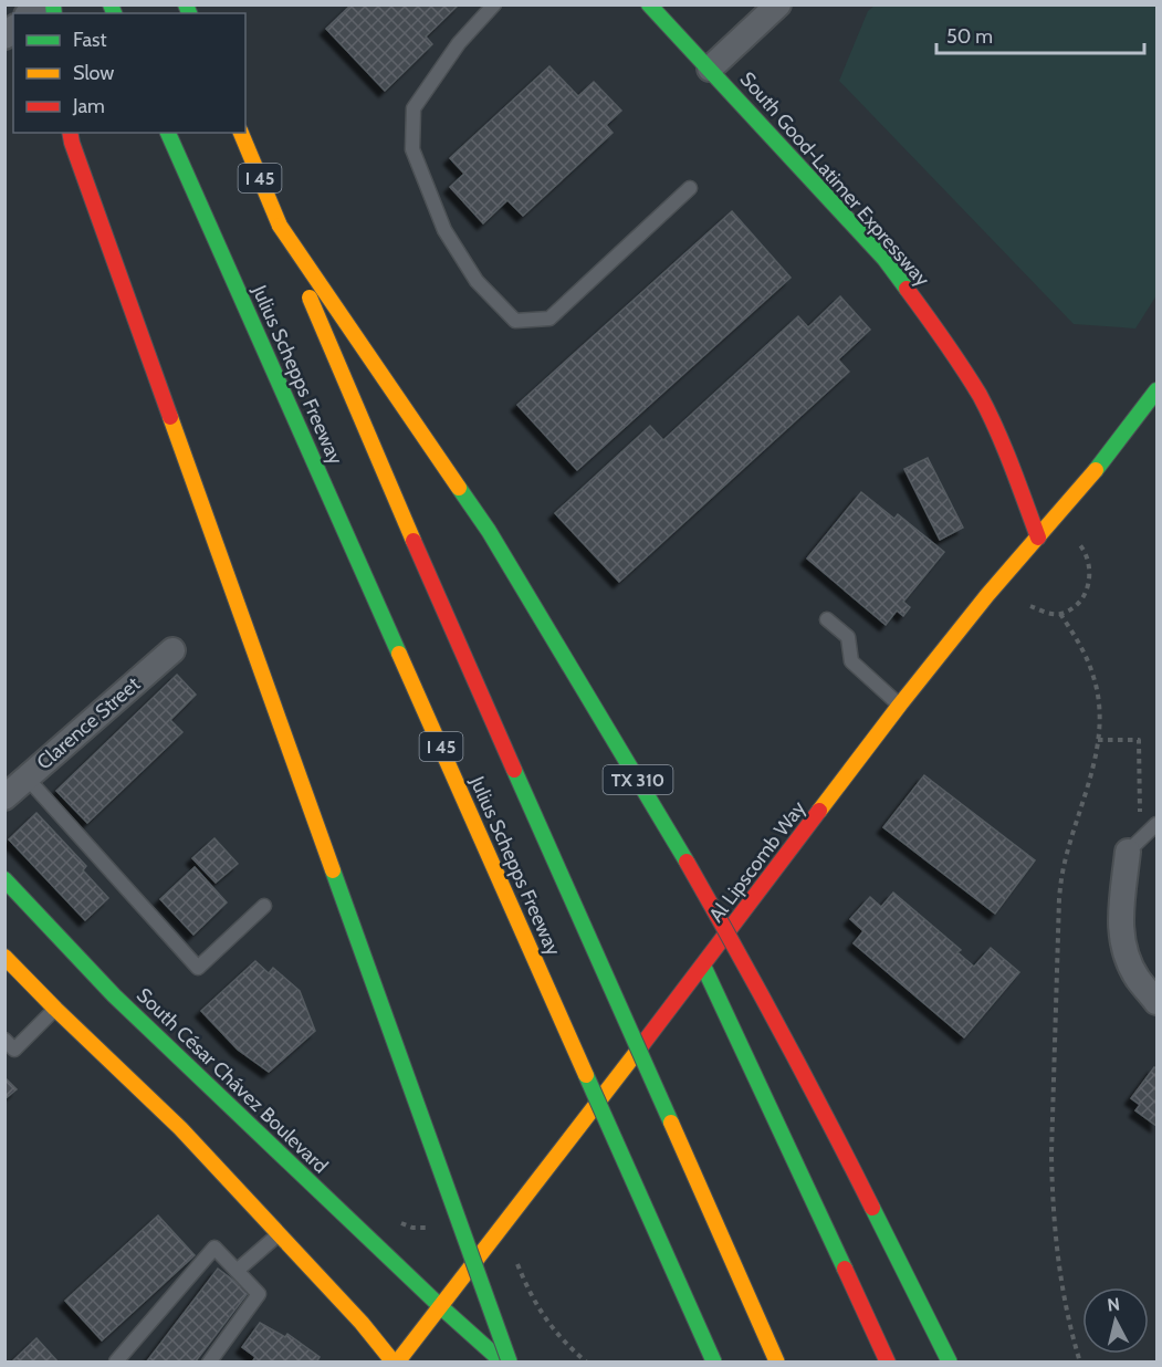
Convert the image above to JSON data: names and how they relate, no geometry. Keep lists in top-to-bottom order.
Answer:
{
  "streets": {
    "main road": [
      "I 45",
      "South Good-Latimer Expressway",
      "Julius Schepps Freeway",
      "TX 310",
      "Al Lipscomb Way",
      "South César Chávez Boulevard"
    ],
    "street": ["Clarence Street"]
  },
  "crossings": [
    ["South Good-Latimer Expressway", "Al Lipscomb Way"],
    ["Julius Schepps Freeway", "TX 310"],
    ["Al Lipscomb Way", "South César Chávez Boulevard"]
  ],
  "legend": ["Fast", "Slow", "Jam"],
  "scale_bar": "50 m",
  "north": "top"
}
